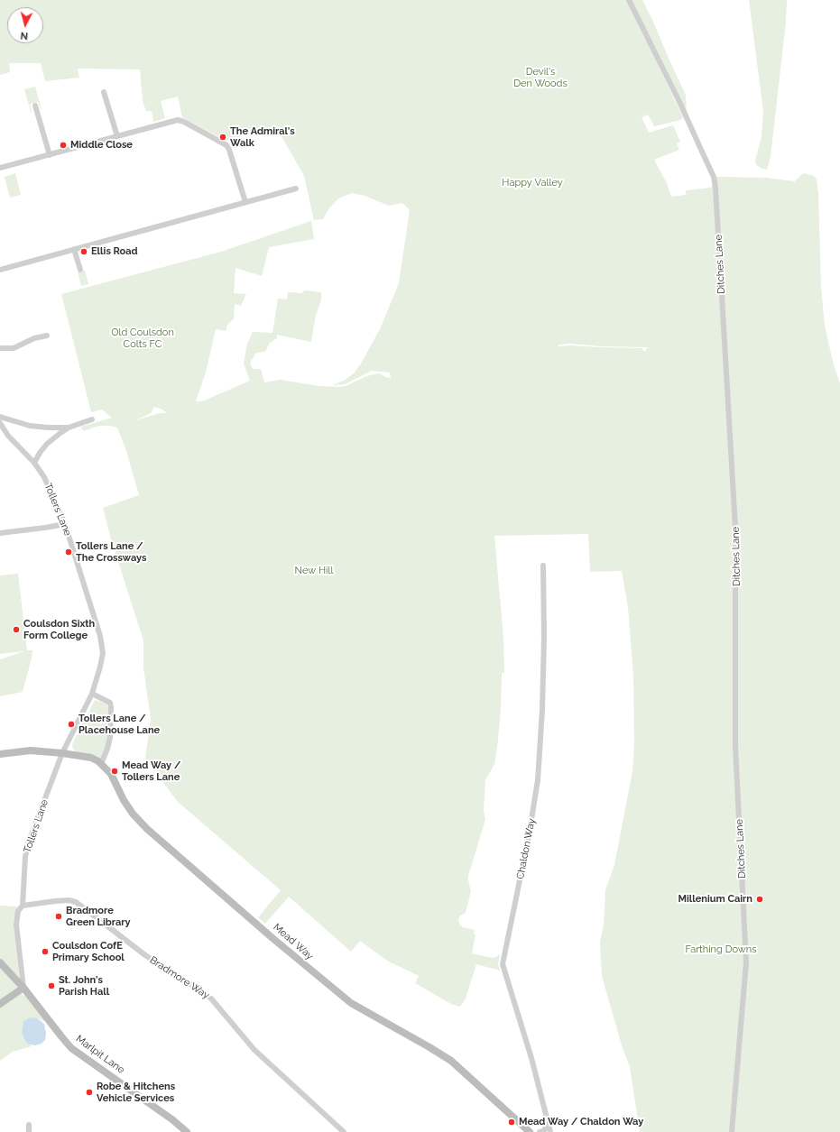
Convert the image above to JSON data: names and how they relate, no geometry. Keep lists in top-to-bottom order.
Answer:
{
  "streets": {
    "street": [
      "Ditches Lane",
      "Tollers Lane",
      "Chaldon Way",
      "Mead Way",
      "Bradmore Way",
      "Marlpit Lane"
    ]
  },
  "crossings": [
    ["Tollers Lane", "Mead Way"],
    ["Tollers Lane", "Bradmore Way"],
    ["Tollers Lane", "Marlpit Lane"]
  ],
  "parks": [
    "Devil's Den Woods",
    "Happy Valley",
    "Old Coulsdon Colts FC",
    "New Hill",
    "Farthing Downs"
  ],
  "places": [
    "The Admiral's Walk",
    "Middle Close",
    "Ellis Road",
    "Tollers Lane / The Crossways",
    "Coulsdon Sixth Form College",
    "Tollers Lane / Placehouse Lane",
    "Mead Way / Tollers Lane",
    "Millenium Cairn",
    "Bradmore Green Library",
    "Coulsdon CofE Primary School",
    "St. John's Parish Hall",
    "Robe & Hitchens Vehicle Services",
    "Mead Way / Chaldon Way"
  ],
  "north": "bottom"
}
